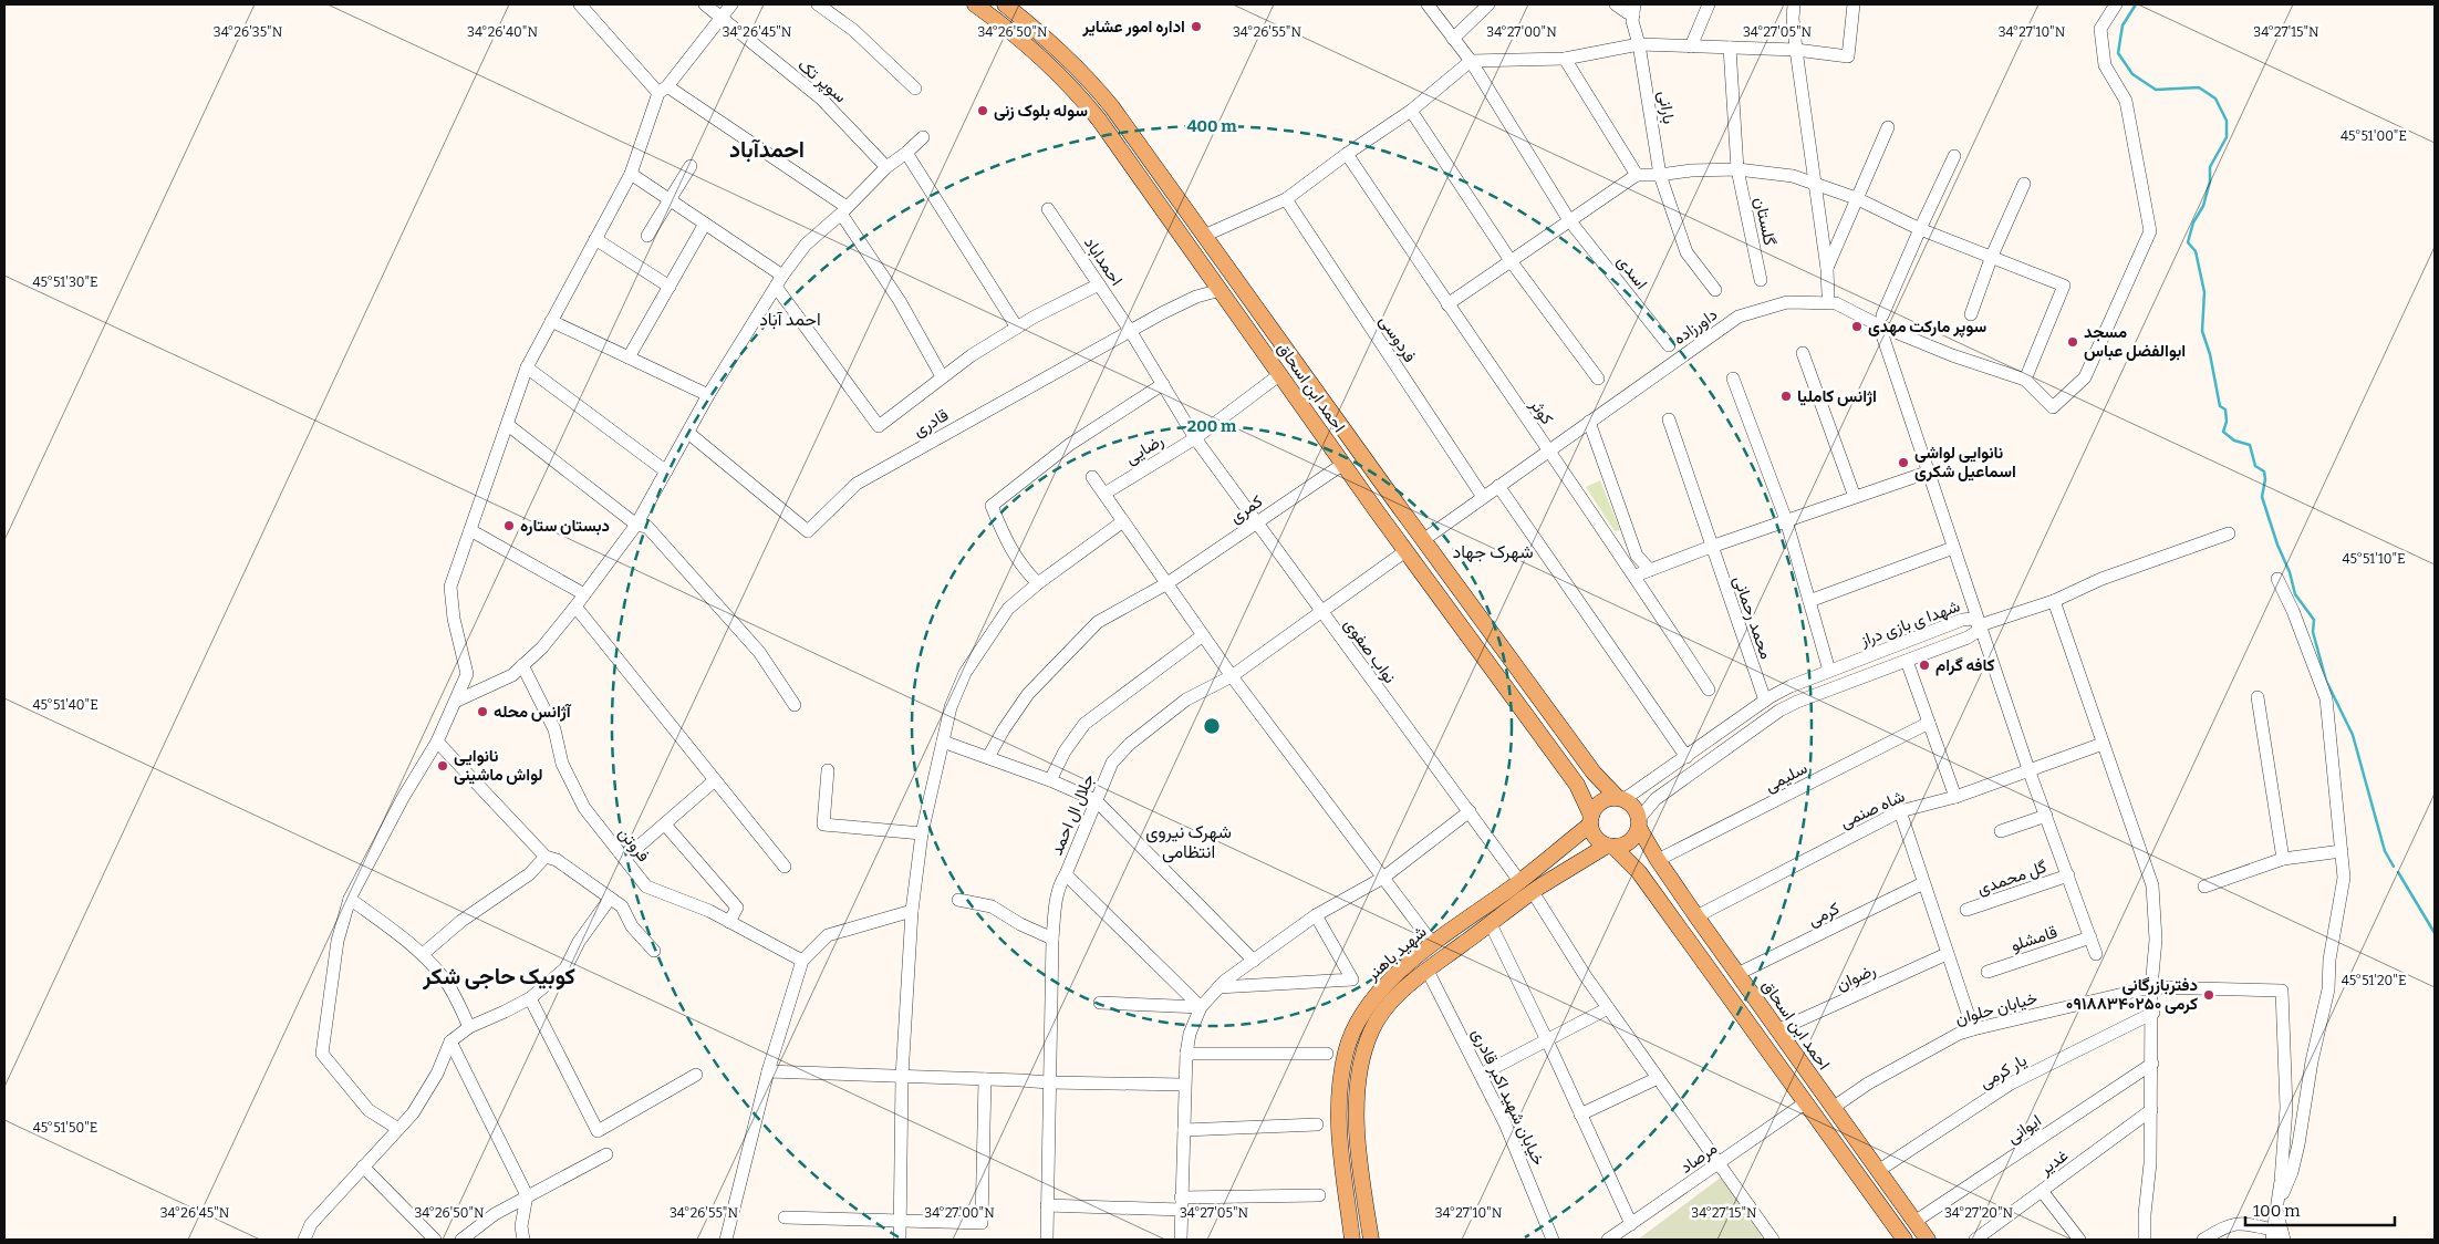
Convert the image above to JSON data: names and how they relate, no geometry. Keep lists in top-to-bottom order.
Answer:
{
  "streets": {
    "main road": ["احمد ابن اسحاق", "شهید باهنر"],
    "street": [
      "سوپر تک",
      "بارانی",
      "گلستان",
      "احمداباد",
      "اسدی",
      "داورزاده",
      "فردوسی",
      "کوثر",
      "قادری",
      "رضایی",
      "کمری",
      "محمد رحمانی",
      "شهدا ی بازی دراز",
      "نواب صفوی",
      "سلیمی",
      "شاه صنمی",
      "جلال ال احمد",
      "فروتن",
      "گل محمدی",
      "کرمی",
      "قامشلو",
      "رضوان",
      "خیابان حلوان",
      "یار کرمی",
      "خیابان شهید اکبر قادری",
      "ایوانی",
      "مرصاد",
      "غدیر"
    ]
  },
  "crossings": [
    ["احمداباد", "قادری"],
    ["احمداباد", "نواب صفوی"],
    ["داورزاده", "فردوسی"],
    ["داورزاده", "احمد ابن اسحاق"],
    ["داورزاده", "کوثر"],
    ["احمد ابن اسحاق", "قادری"],
    ["احمد ابن اسحاق", "رضایی"],
    ["احمد ابن اسحاق", "کمری"],
    ["احمد ابن اسحاق", "شهدا ی بازی دراز"],
    ["احمد ابن اسحاق", "سلیمی"],
    ["احمد ابن اسحاق", "شاه صنمی"],
    ["احمد ابن اسحاق", "جلال ال احمد"],
    ["احمد ابن اسحاق", "کرمی"],
    ["احمد ابن اسحاق", "شهید باهنر"],
    ["احمد ابن اسحاق", "رضوان"],
    ["احمد ابن اسحاق", "خیابان حلوان"],
    ["احمد ابن اسحاق", "یار کرمی"],
    ["احمد ابن اسحاق", "ایوانی"],
    ["رضایی", "نواب صفوی"],
    ["کمری", "نواب صفوی"],
    ["محمد رحمانی", "شهدا ی بازی دراز"],
    ["شهدا ی بازی دراز", "شهید باهنر"],
    ["نواب صفوی", "جلال ال احمد"],
    ["نواب صفوی", "شهید باهنر"],
    ["شهید باهنر", "خیابان شهید اکبر قادری"]
  ],
  "districts": [
    "احمدآباد",
    "احمد آباد",
    "شهرک جهاد",
    "شهرک نیروی انتظامی",
    "کوبیک حاجی شکر"
  ],
  "places": [
    "اداره امور عشایر",
    "سوله بلوک زنی",
    "سوپر مارکت مهدی",
    "مسجد ابوالفضل عباس",
    "اژانس کاملیا",
    "نانوایی لواشی اسماعیل شکری",
    "دبستان ستاره",
    "کافه گرام",
    "آژانس محله",
    "نانوایی لواش ماشینی",
    "دفتربازرگانی کرمی ۰۹۱۸۸۳۴۰۲۵۰"
  ],
  "scale_bar": "100 m",
  "coordinates": [
    "34°26'35\"N",
    "34°26'40\"N",
    "34°26'45\"N",
    "34°26'50\"N",
    "34°26'55\"N",
    "34°27'00\"N",
    "34°27'05\"N",
    "34°27'10\"N",
    "34°27'15\"N",
    "45°51'00\"E",
    "45°51'30\"E",
    "45°51'10\"E",
    "45°51'40\"E",
    "45°51'20\"E",
    "45°51'50\"E",
    "34°27'20\"N"
  ],
  "rings": ["400 m", "200 m"]
}
